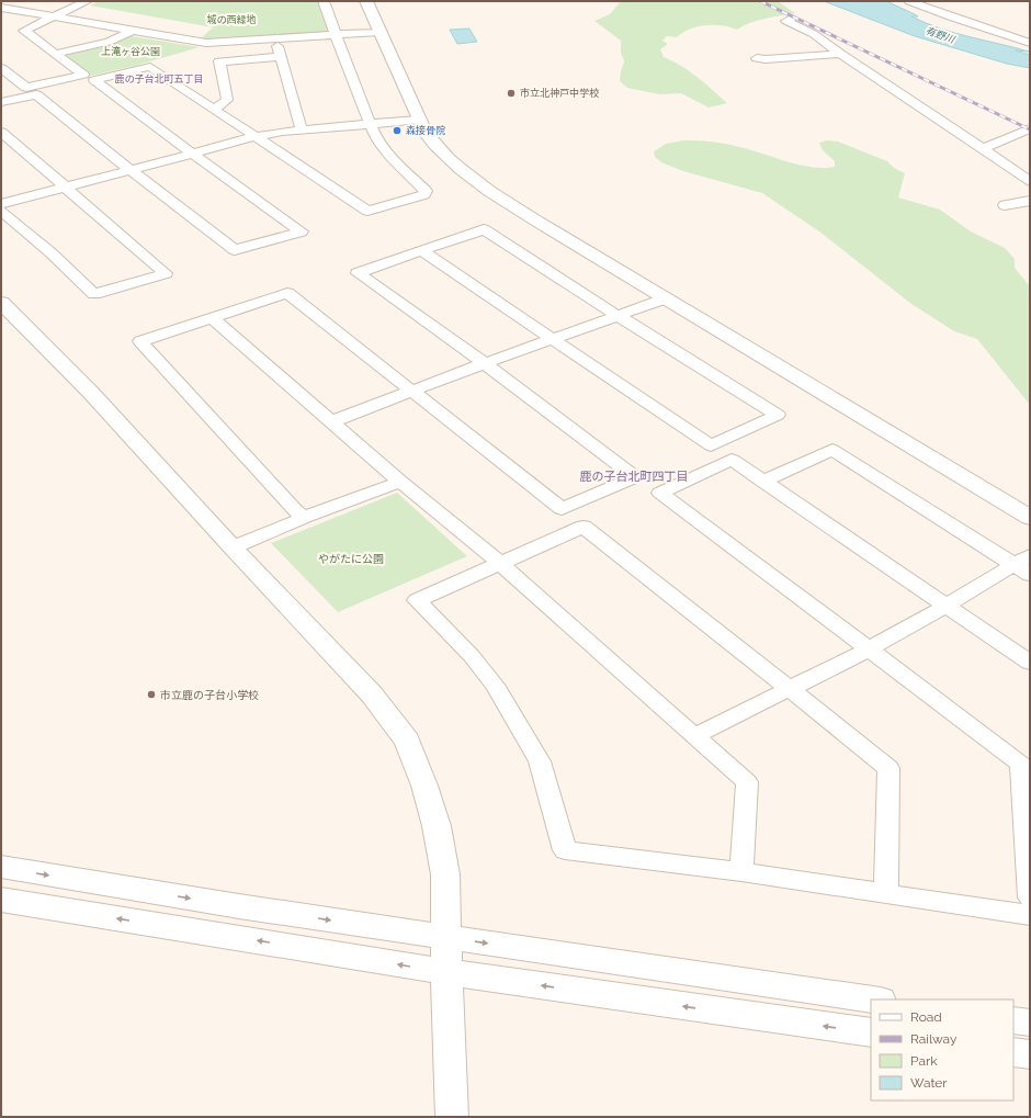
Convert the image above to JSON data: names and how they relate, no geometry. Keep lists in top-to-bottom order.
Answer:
{
  "districts": ["鹿の子台北町五丁目", "鹿の子台北町四丁目"],
  "water": ["有野川"],
  "parks": ["城の西緑地", "上滝ヶ谷公園", "やがたに公園"],
  "places": ["市立北神戸中学校", "森接骨院", "市立鹿の子台小学校"],
  "legend": [
    "Road",
    "Railway",
    "Park",
    "Water"
  ]
}
